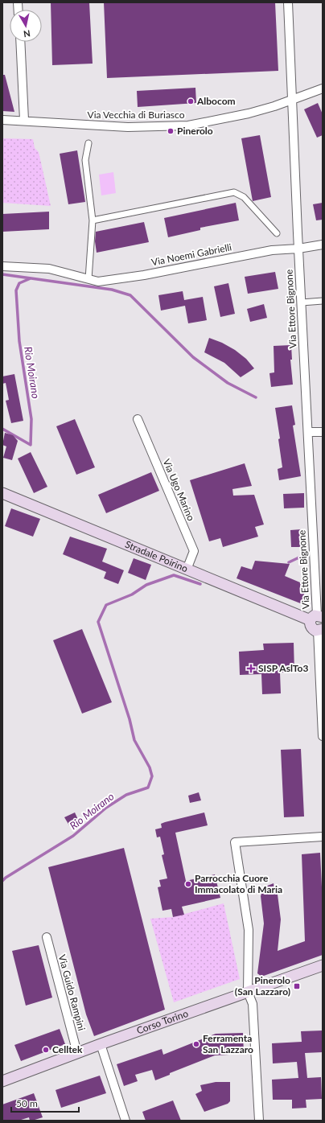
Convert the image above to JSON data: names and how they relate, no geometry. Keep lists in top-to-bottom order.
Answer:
{
  "streets": {
    "main road": ["Stradale Poirino", "Corso Torino"],
    "street": [
      "Via Vecchia di Buriasco",
      "Via Noemi Gabrielli",
      "Via Ettore Bignone",
      "Via Ugo Marino",
      "Via Guido Rampini"
    ]
  },
  "crossings": [
    ["Via Vecchia di Buriasco", "Via Ettore Bignone"],
    ["Via Noemi Gabrielli", "Via Ettore Bignone"],
    ["Via Ettore Bignone", "Stradale Poirino"],
    ["Via Ugo Marino", "Stradale Poirino"],
    ["Via Guido Rampini", "Corso Torino"]
  ],
  "water": ["Rio Moirano"],
  "places": {
    "other": [
      "Albocom",
      "Pinerolo",
      "Parrocchia Cuore Immacolato di Maria",
      "Ferramenta San Lazzaro",
      "Celltek"
    ],
    "health": ["SISP AslTo3"],
    "transit": ["Pinerolo (San Lazzaro)"]
  },
  "scale_bar": "50 m",
  "north": "bottom"
}
